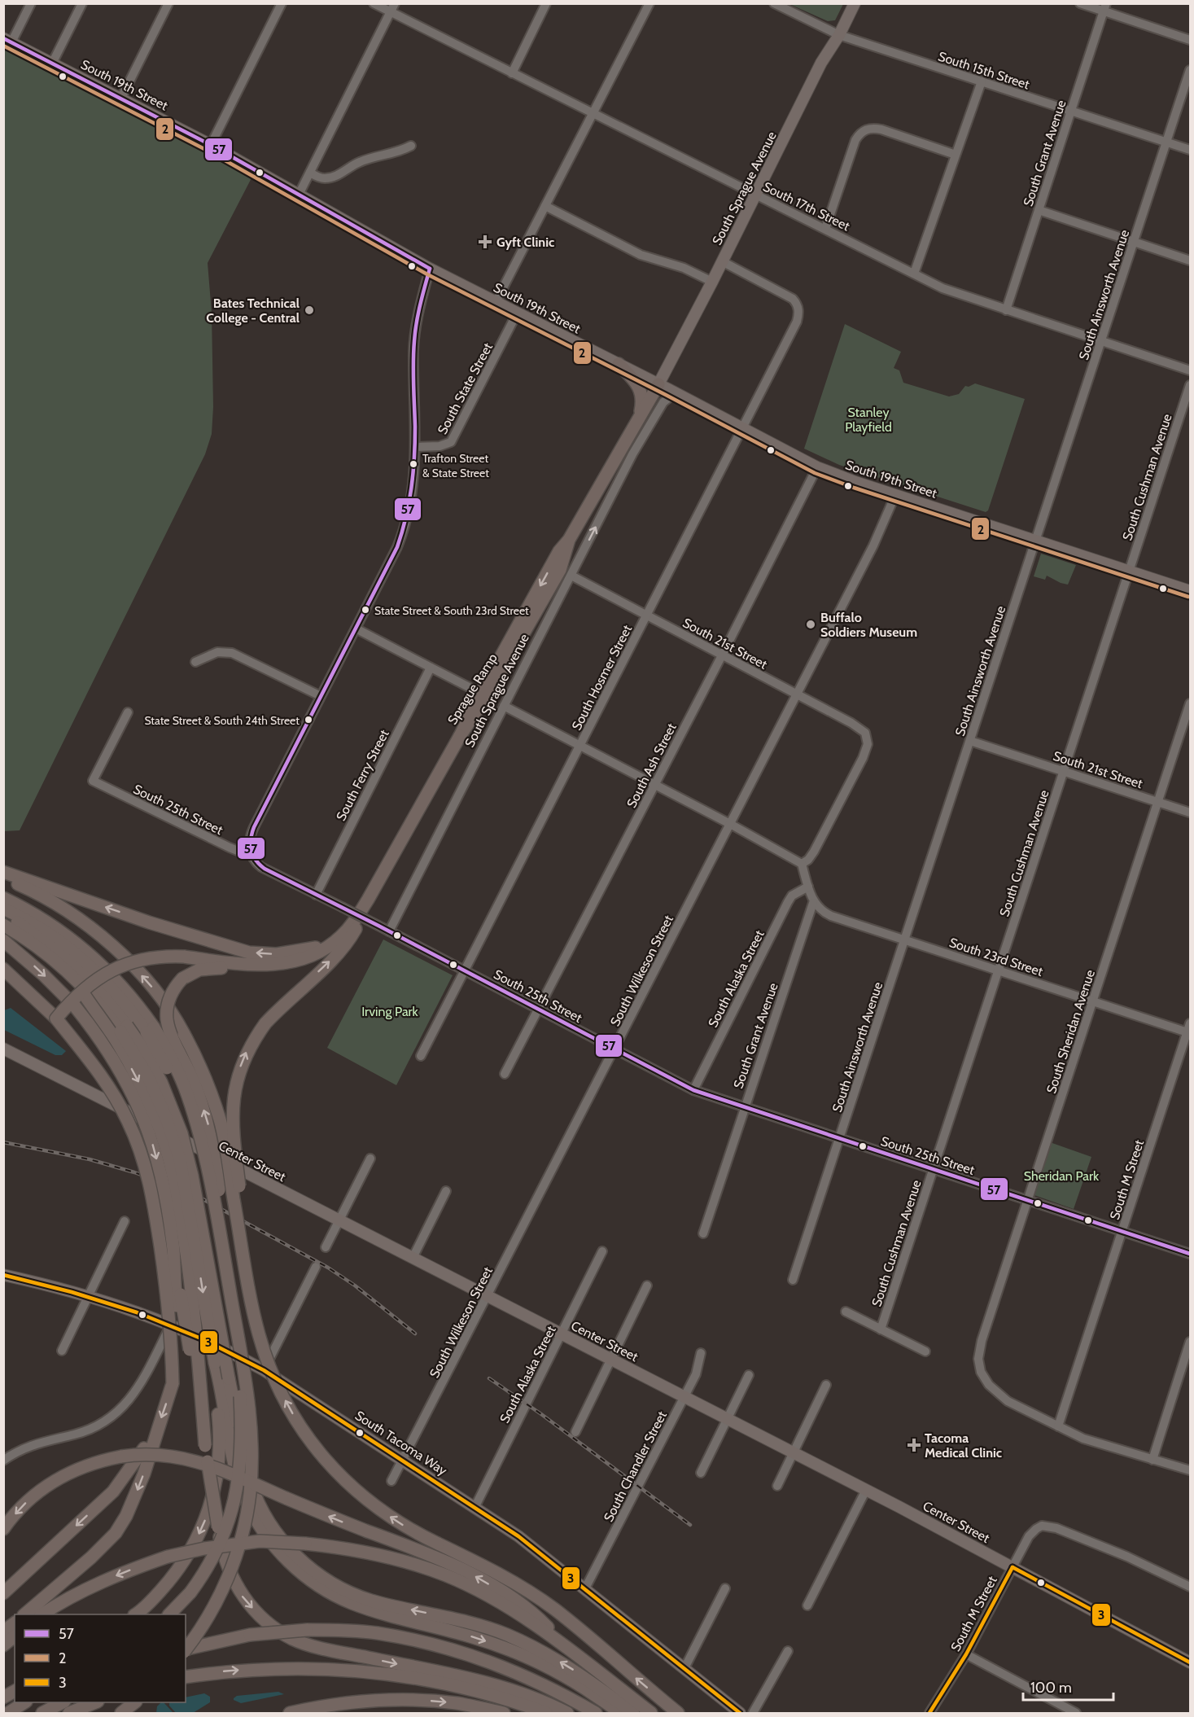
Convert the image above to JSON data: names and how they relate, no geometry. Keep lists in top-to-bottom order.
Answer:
{
  "streets": {
    "highway": ["Sprague Ramp"],
    "main road": [
      "South 19th Street",
      "South Sprague Avenue",
      "Center Street",
      "South Tacoma Way"
    ],
    "street": [
      "South 15th Street",
      "South Grant Avenue",
      "South 17th Street",
      "South Ainsworth Avenue",
      "South State Street",
      "South Cushman Avenue",
      "South 21st Street",
      "South Hosmer Street",
      "South Ash Street",
      "South Ferry Street",
      "South 25th Street",
      "South 23rd Street",
      "South Wilkeson Street",
      "South Alaska Street",
      "South Sheridan Avenue",
      "South M Street",
      "South Chandler Street"
    ]
  },
  "crossings": [
    ["South 15th Street", "South Grant Avenue"],
    ["South 15th Street", "South Sprague Avenue"],
    ["South 15th Street", "South Ainsworth Avenue"],
    ["South 19th Street", "South Sprague Avenue"],
    ["South 19th Street", "South Ainsworth Avenue"],
    ["South 19th Street", "South State Street"],
    ["South 19th Street", "South Cushman Avenue"],
    ["South 19th Street", "South Hosmer Street"],
    ["South 19th Street", "Sprague Ramp"],
    ["South 19th Street", "South Ash Street"],
    ["South 19th Street", "South Wilkeson Street"],
    ["South Grant Avenue", "South 17th Street"],
    ["South Grant Avenue", "South 25th Street"],
    ["South Grant Avenue", "South 23rd Street"],
    ["South Sprague Avenue", "South 17th Street"],
    ["South Sprague Avenue", "South 21st Street"],
    ["South Sprague Avenue", "South Hosmer Street"],
    ["South Sprague Avenue", "Sprague Ramp"],
    ["South Sprague Avenue", "South 25th Street"],
    ["South 17th Street", "South Ainsworth Avenue"],
    ["South Ainsworth Avenue", "South 21st Street"],
    ["South Ainsworth Avenue", "South 25th Street"],
    ["South Ainsworth Avenue", "South 23rd Street"],
    ["South Cushman Avenue", "South 21st Street"],
    ["South Cushman Avenue", "South 25th Street"],
    ["South Cushman Avenue", "South 23rd Street"],
    ["South 21st Street", "South Hosmer Street"],
    ["South 21st Street", "South Ash Street"],
    ["South 21st Street", "South Wilkeson Street"],
    ["South 21st Street", "South Sheridan Avenue"],
    ["South Hosmer Street", "South 25th Street"],
    ["South Ash Street", "South 25th Street"],
    ["South Ferry Street", "South 25th Street"],
    ["South 25th Street", "South Wilkeson Street"],
    ["South 25th Street", "South Alaska Street"],
    ["South 25th Street", "South Sheridan Avenue"],
    ["South 25th Street", "South M Street"],
    ["South 23rd Street", "South Sheridan Avenue"],
    ["South 23rd Street", "South M Street"],
    ["South Wilkeson Street", "Center Street"],
    ["South Wilkeson Street", "South Tacoma Way"],
    ["South Alaska Street", "Center Street"],
    ["South Alaska Street", "South Tacoma Way"],
    ["South Sheridan Avenue", "South M Street"],
    ["Center Street", "South M Street"],
    ["Center Street", "South Chandler Street"],
    ["South Tacoma Way", "South Chandler Street"]
  ],
  "parks": ["Stanley Playfield", "Irving Park", "Sheridan Park"],
  "places": {
    "health": ["Gyft Clinic", "Tacoma Medical Clinic"],
    "other": [
      "Bates Technical College - Central",
      "Trafton Street & State Street",
      "State Street & South 23rd Street",
      "Buffalo Soldiers Museum",
      "State Street & South 24th Street"
    ]
  },
  "lines": ["transit line 57", "transit line 2", "transit line 3"],
  "legend": ["57", "2", "3"],
  "scale_bar": "100 m"
}
